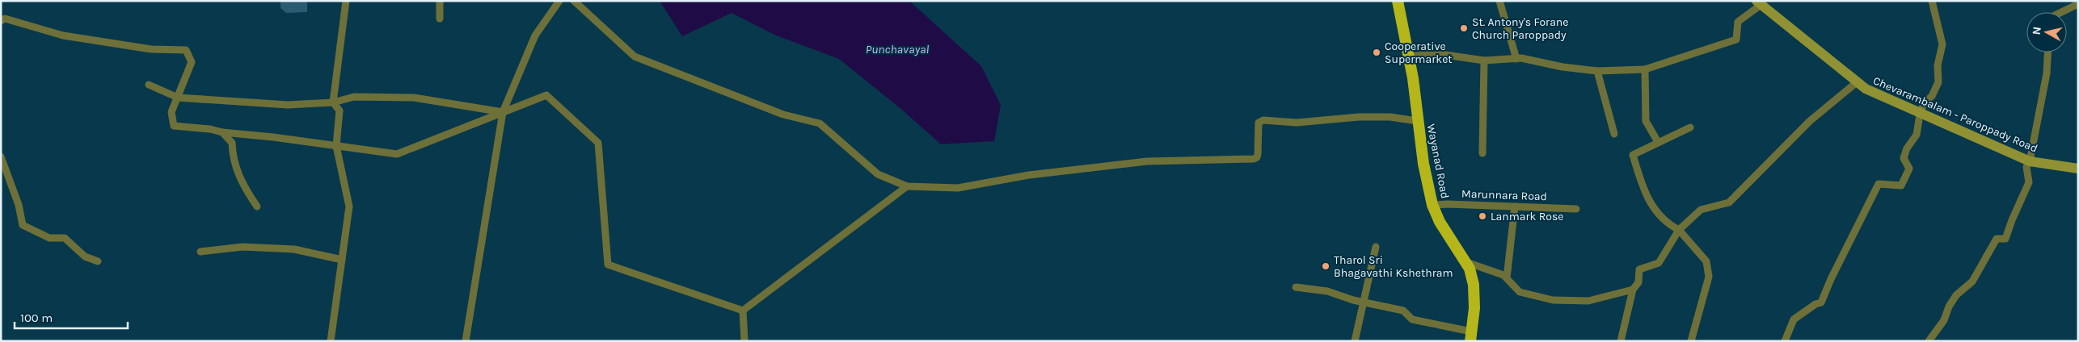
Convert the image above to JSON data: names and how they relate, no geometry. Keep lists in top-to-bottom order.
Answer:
{
  "streets": {
    "highway": ["Wayanad Road"],
    "main road": ["Chevarambalam - Paroppady Road"],
    "street": ["Marunnara Road"]
  },
  "crossings": [
    ["Wayanad Road", "Marunnara Road"]
  ],
  "water": ["Punchavayal"],
  "places": [
    "St. Antony's Forane Church Paroppady",
    "Cooperative Supermarket",
    "Lanmark Rose",
    "Tharol Sri Bhagavathi Kshethram"
  ],
  "scale_bar": "100 m",
  "north": "left"
}
